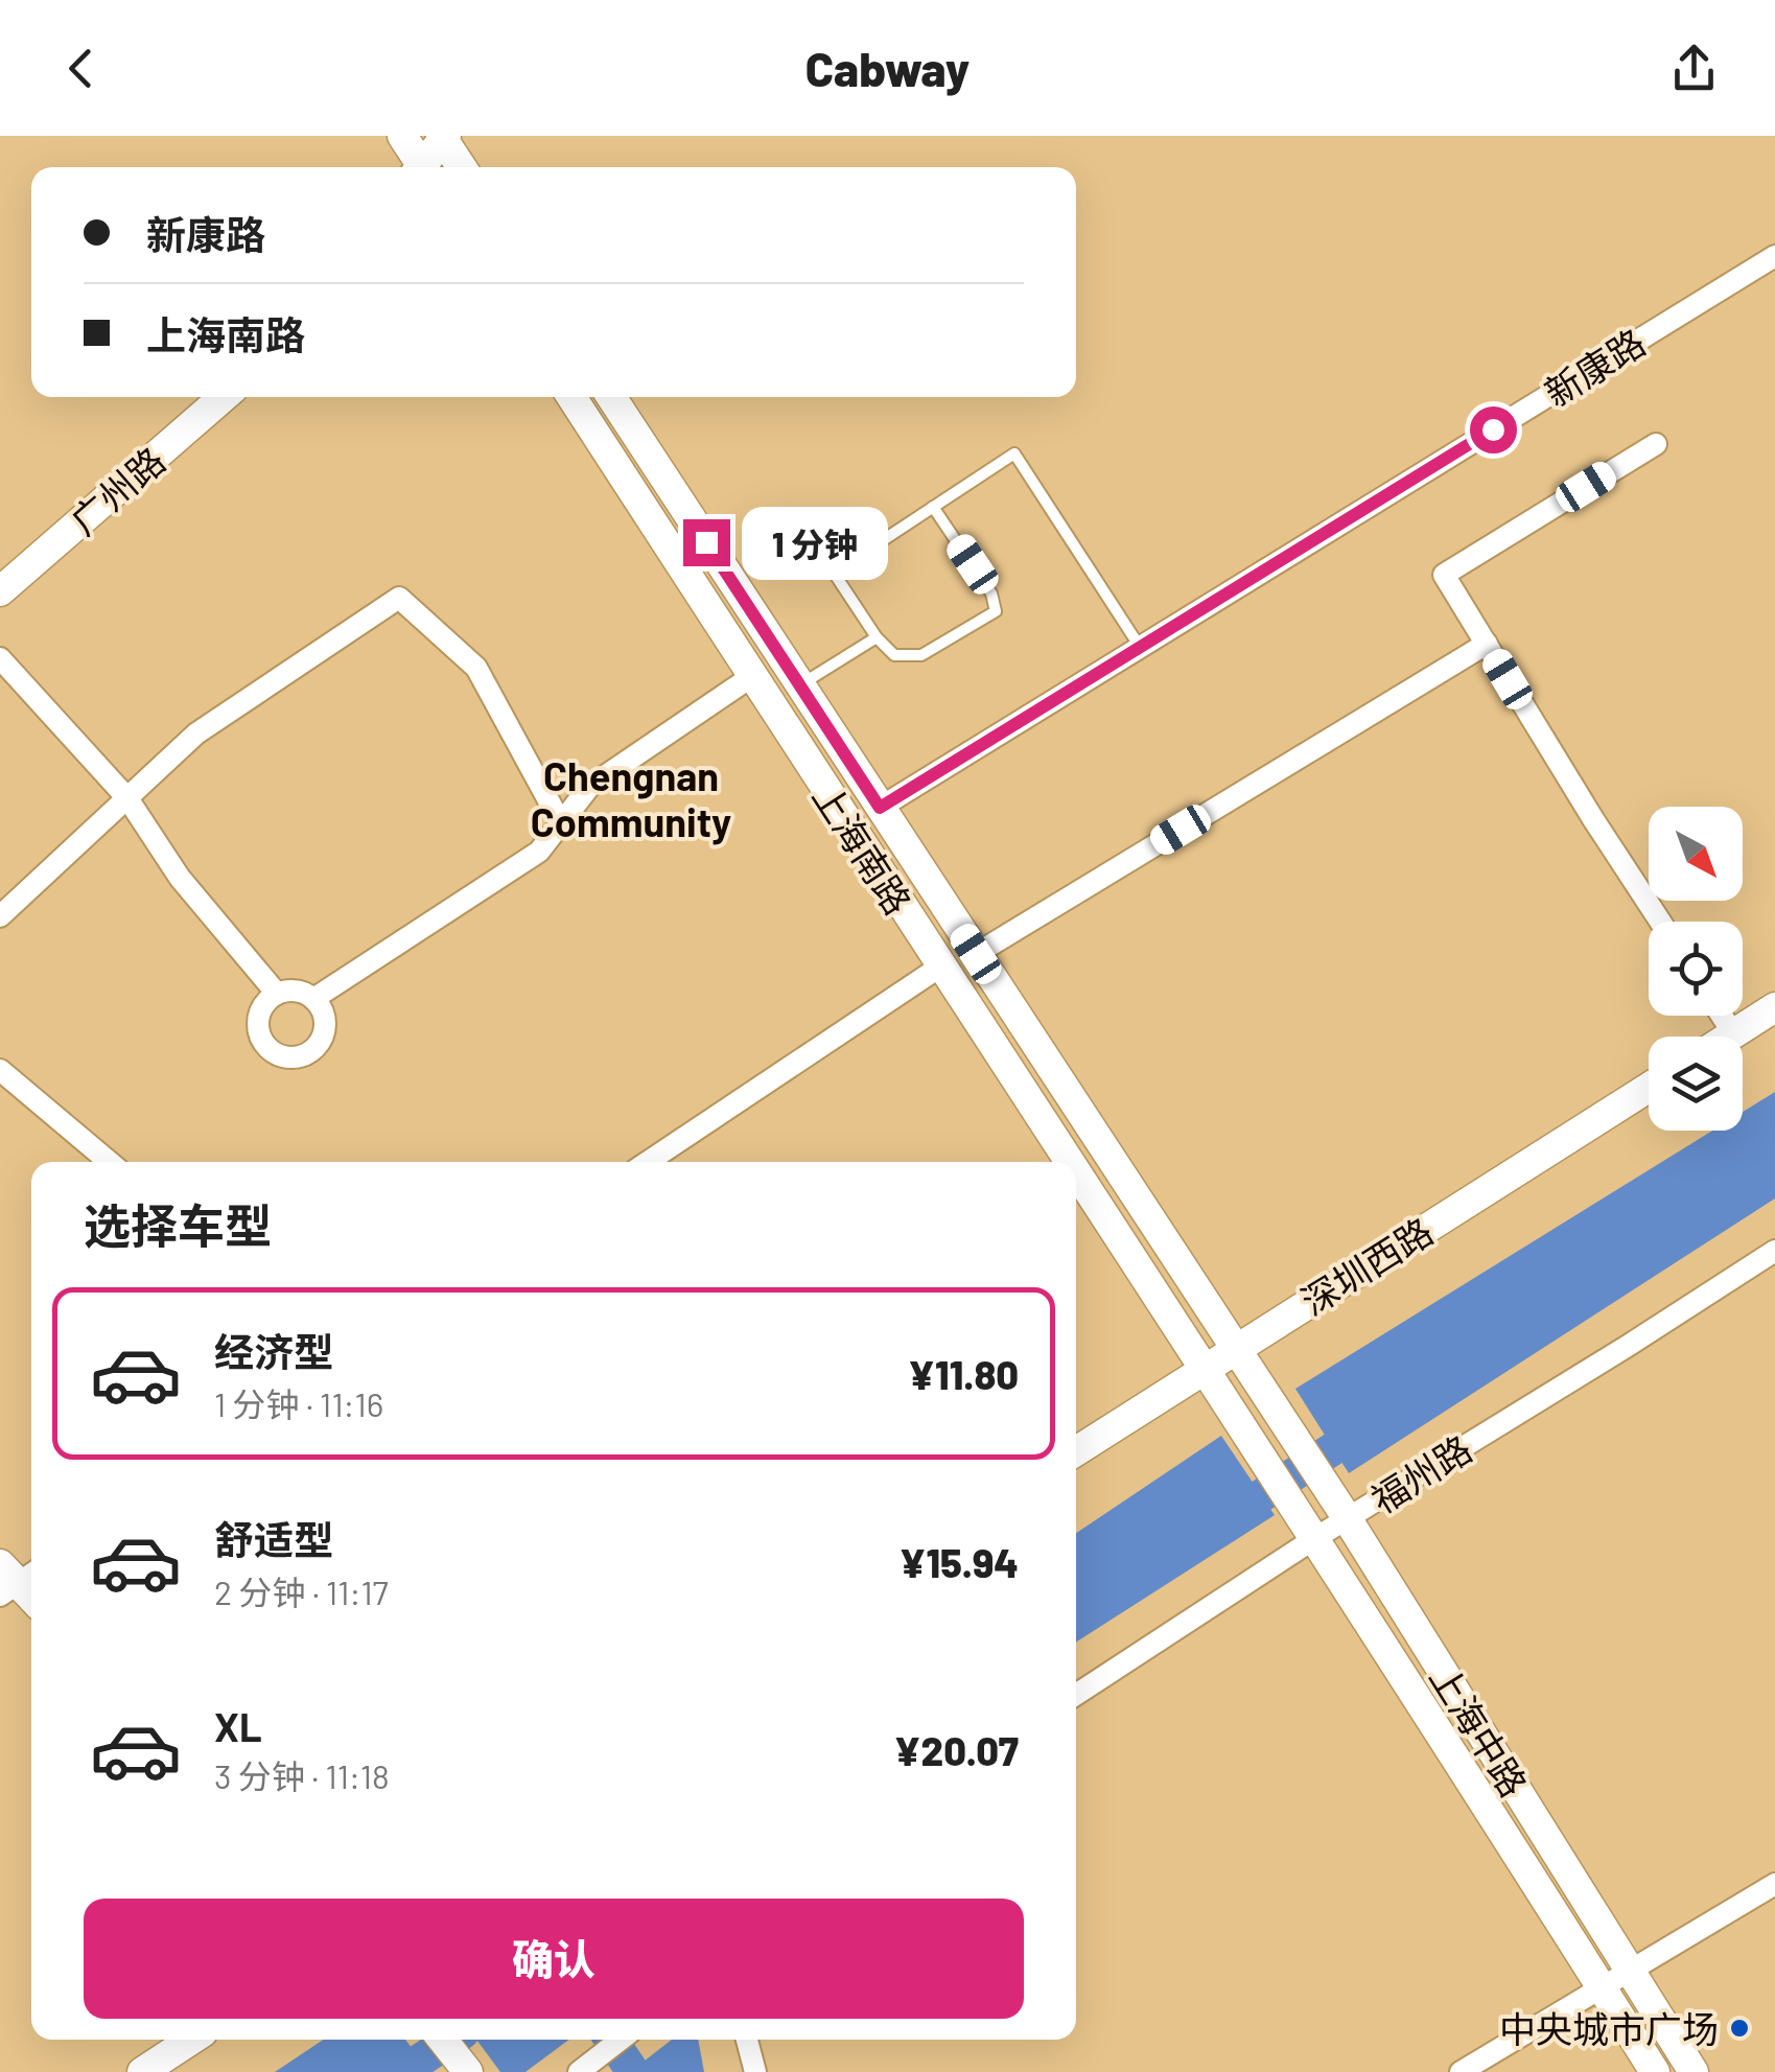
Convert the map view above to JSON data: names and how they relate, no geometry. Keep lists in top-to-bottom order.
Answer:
{
  "streets": {
    "main road": [
      "广州路",
      "上海南路",
      "深圳西路",
      "上海中路"
    ],
    "street": ["新康路", "福州路"]
  },
  "crossings": [
    ["新康路", "上海南路"],
    ["上海南路", "深圳西路"],
    ["上海南路", "上海中路"],
    ["福州路", "上海中路"]
  ],
  "districts": ["Chengnan Community"],
  "places": ["中央城市广场"],
  "north": "bottom right",
  "page": {
    "header": "Cabway",
    "banner": ["新康路", "上海南路"],
    "bubble": "1 分钟",
    "heading": "选择车型",
    "list": [
      {
        "name": "经济型",
        "note": "1 分钟 · 11:16",
        "value": "¥11.80"
      },
      {
        "name": "舒适型",
        "note": "2 分钟 · 11:17",
        "value": "¥15.94"
      },
      {
        "name": "XL",
        "note": "3 分钟 · 11:18",
        "value": "¥20.07"
      }
    ],
    "buttons": "确认"
  }
}
